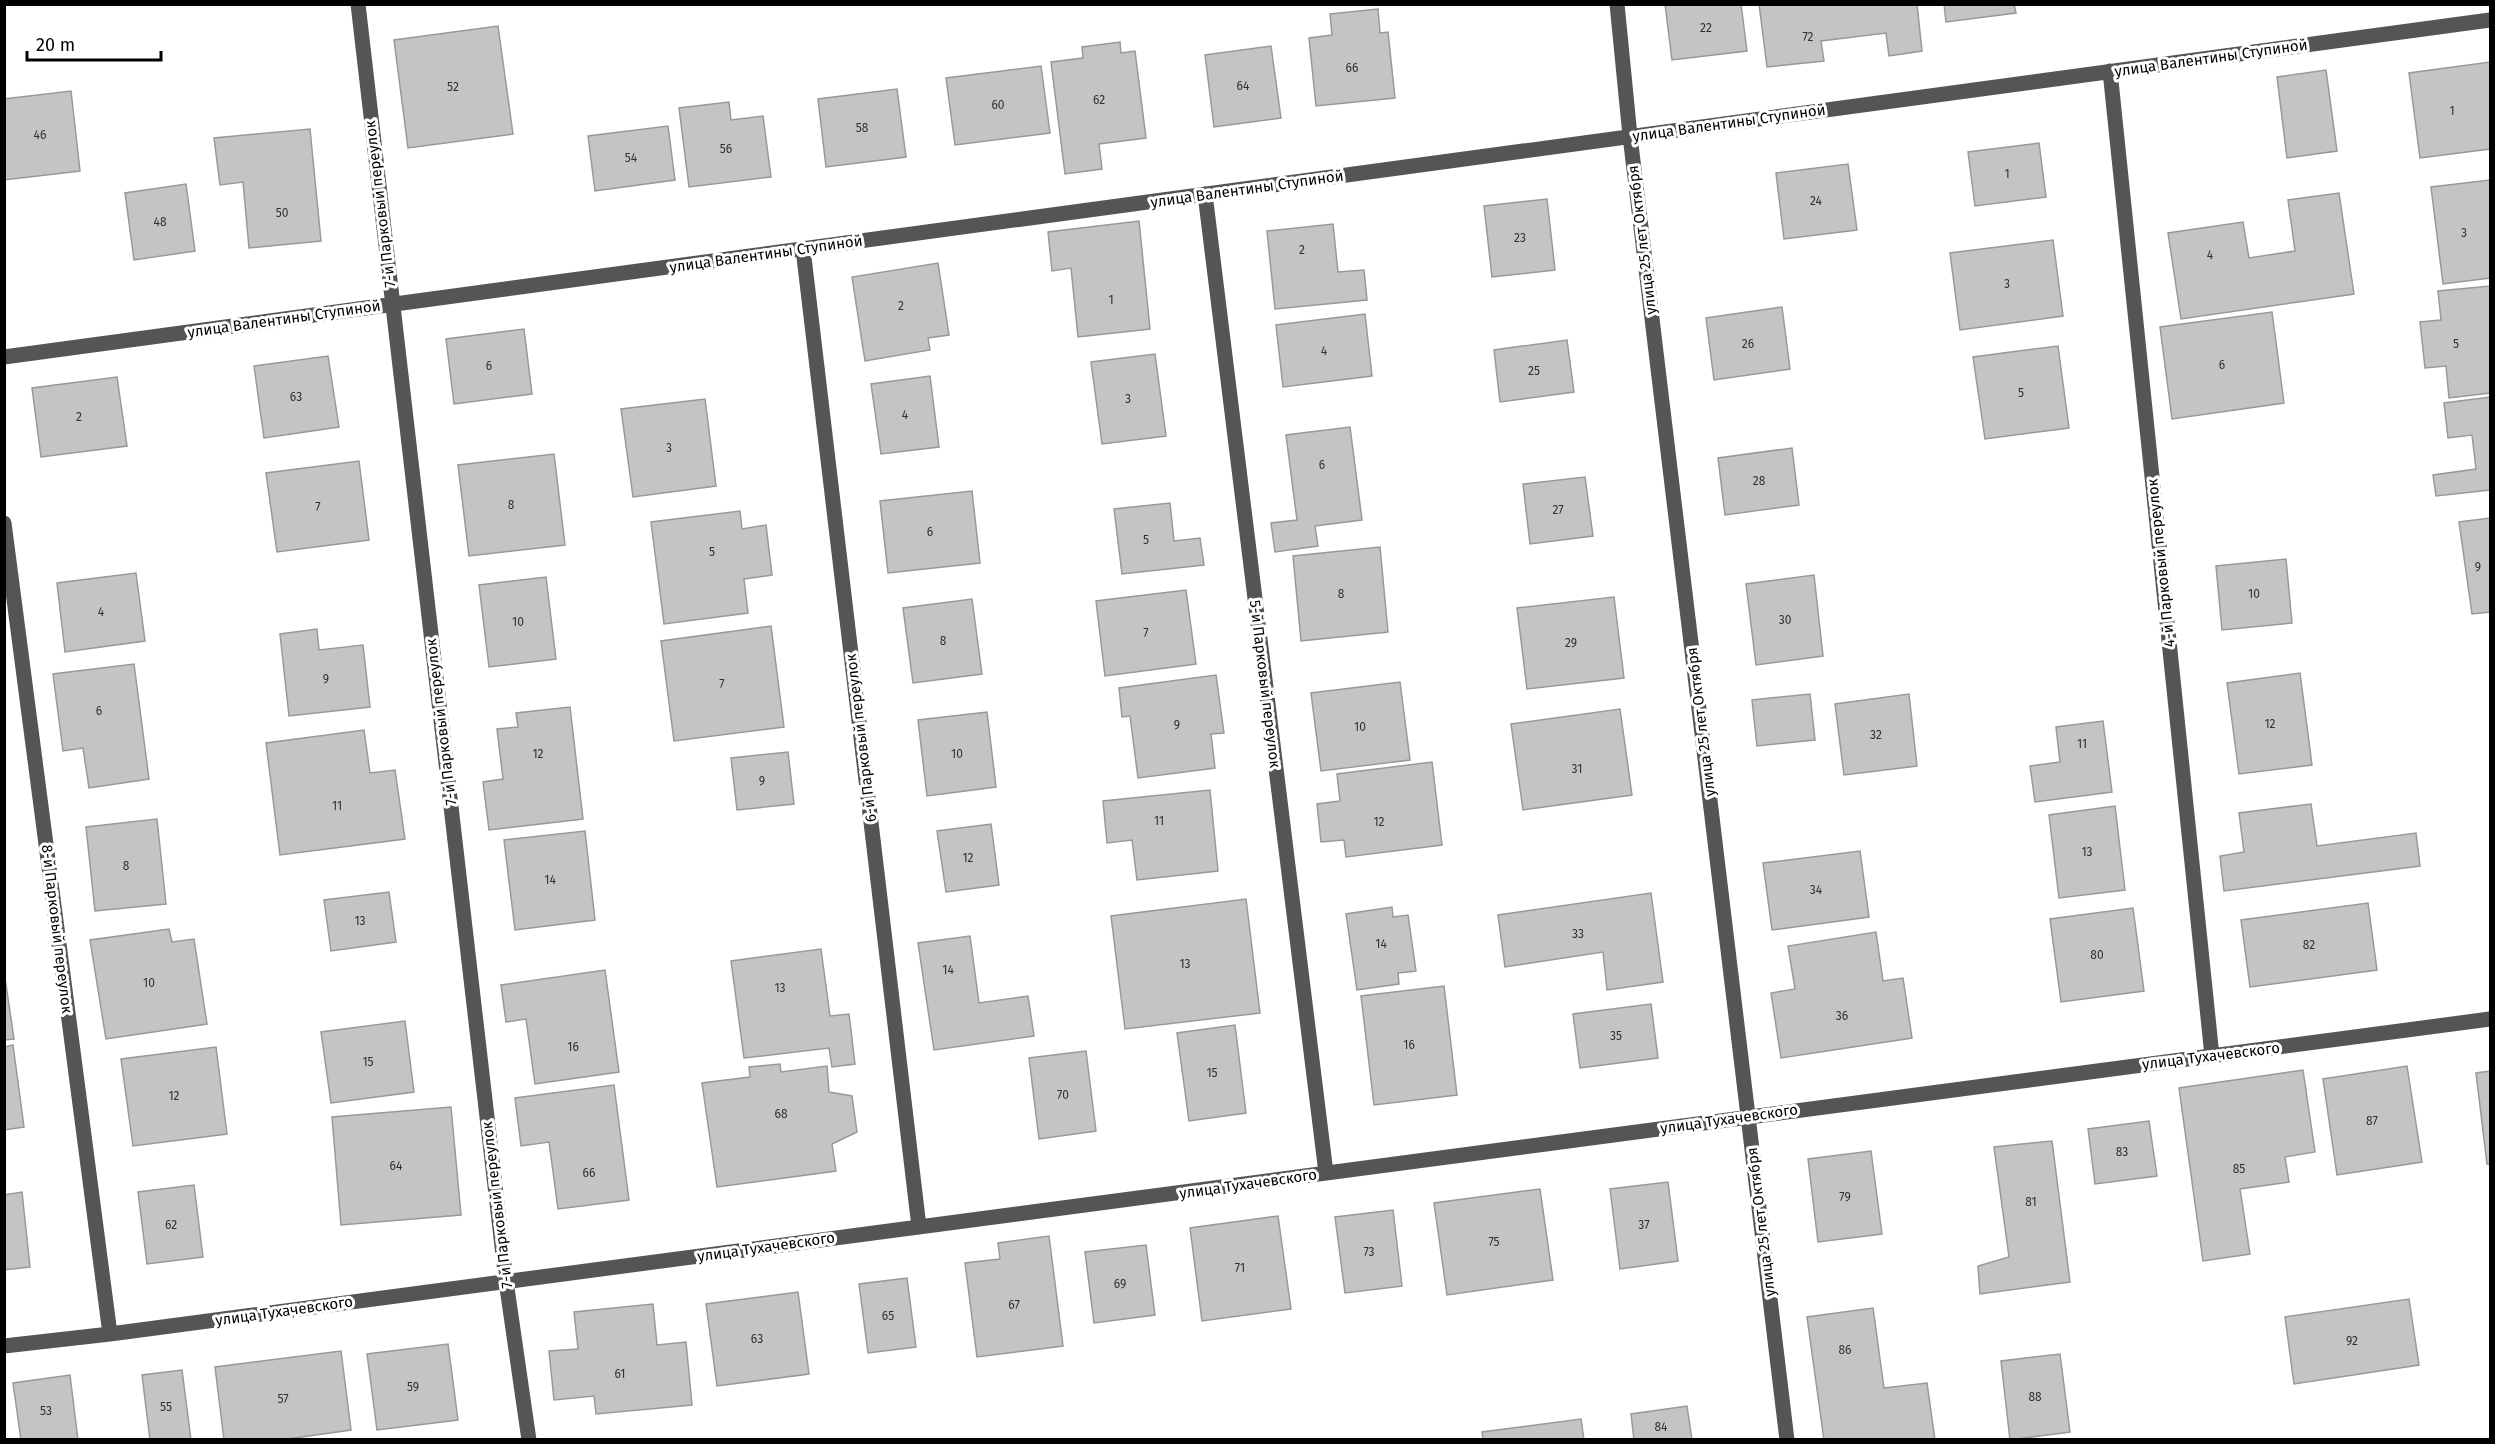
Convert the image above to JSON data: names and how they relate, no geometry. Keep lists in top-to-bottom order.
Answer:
{
  "streets": {
    "street": [
      "улица Валентины Ступиной",
      "7-й Парковый переулок",
      "улица 25 лет Октября",
      "4-й Парковый переулок",
      "5-й Парковый переулок",
      "6-й Парковый переулок",
      "8-й Парковый переулок",
      "улица Тухачевского"
    ]
  },
  "crossings": [
    ["улица Валентины Ступиной", "7-й Парковый переулок"],
    ["улица Валентины Ступиной", "улица 25 лет Октября"],
    ["улица Валентины Ступиной", "4-й Парковый переулок"],
    ["улица Валентины Ступиной", "5-й Парковый переулок"],
    ["улица Валентины Ступиной", "6-й Парковый переулок"],
    ["7-й Парковый переулок", "улица Тухачевского"],
    ["улица 25 лет Октября", "улица Тухачевского"],
    ["4-й Парковый переулок", "улица Тухачевского"],
    ["5-й Парковый переулок", "улица Тухачевского"],
    ["6-й Парковый переулок", "улица Тухачевского"],
    ["8-й Парковый переулок", "улица Тухачевского"]
  ],
  "house_numbers": [
    "22",
    "72",
    "66",
    "64",
    "52",
    "62",
    "60",
    "1",
    "58",
    "46",
    "56",
    "54",
    "1",
    "24",
    "50",
    "48",
    "3",
    "23",
    "2",
    "4",
    "3",
    "1",
    "2",
    "26",
    "5",
    "4",
    "6",
    "6",
    "25",
    "5",
    "63",
    "3",
    "4",
    "2",
    "3",
    "6",
    "28",
    "8",
    "7",
    "27",
    "6",
    "5",
    "5",
    "9",
    "8",
    "10",
    "4",
    "30",
    "10",
    "7",
    "8",
    "29",
    "9",
    "7",
    "6",
    "12",
    "9",
    "10",
    "32",
    "11",
    "12",
    "10",
    "31",
    "9",
    "11",
    "11",
    "12",
    "13",
    "12",
    "8",
    "14",
    "34",
    "13",
    "33",
    "14",
    "82",
    "80",
    "13",
    "14",
    "10",
    "13",
    "36",
    "35",
    "16",
    "16",
    "15",
    "15",
    "70",
    "12",
    "68",
    "87",
    "83",
    "64",
    "85",
    "66",
    "79",
    "81",
    "62",
    "37",
    "75",
    "73",
    "71",
    "69",
    "67",
    "65",
    "63",
    "92",
    "86",
    "61",
    "59",
    "88",
    "57",
    "55",
    "53",
    "84"
  ],
  "scale_bar": "20 m"
}
